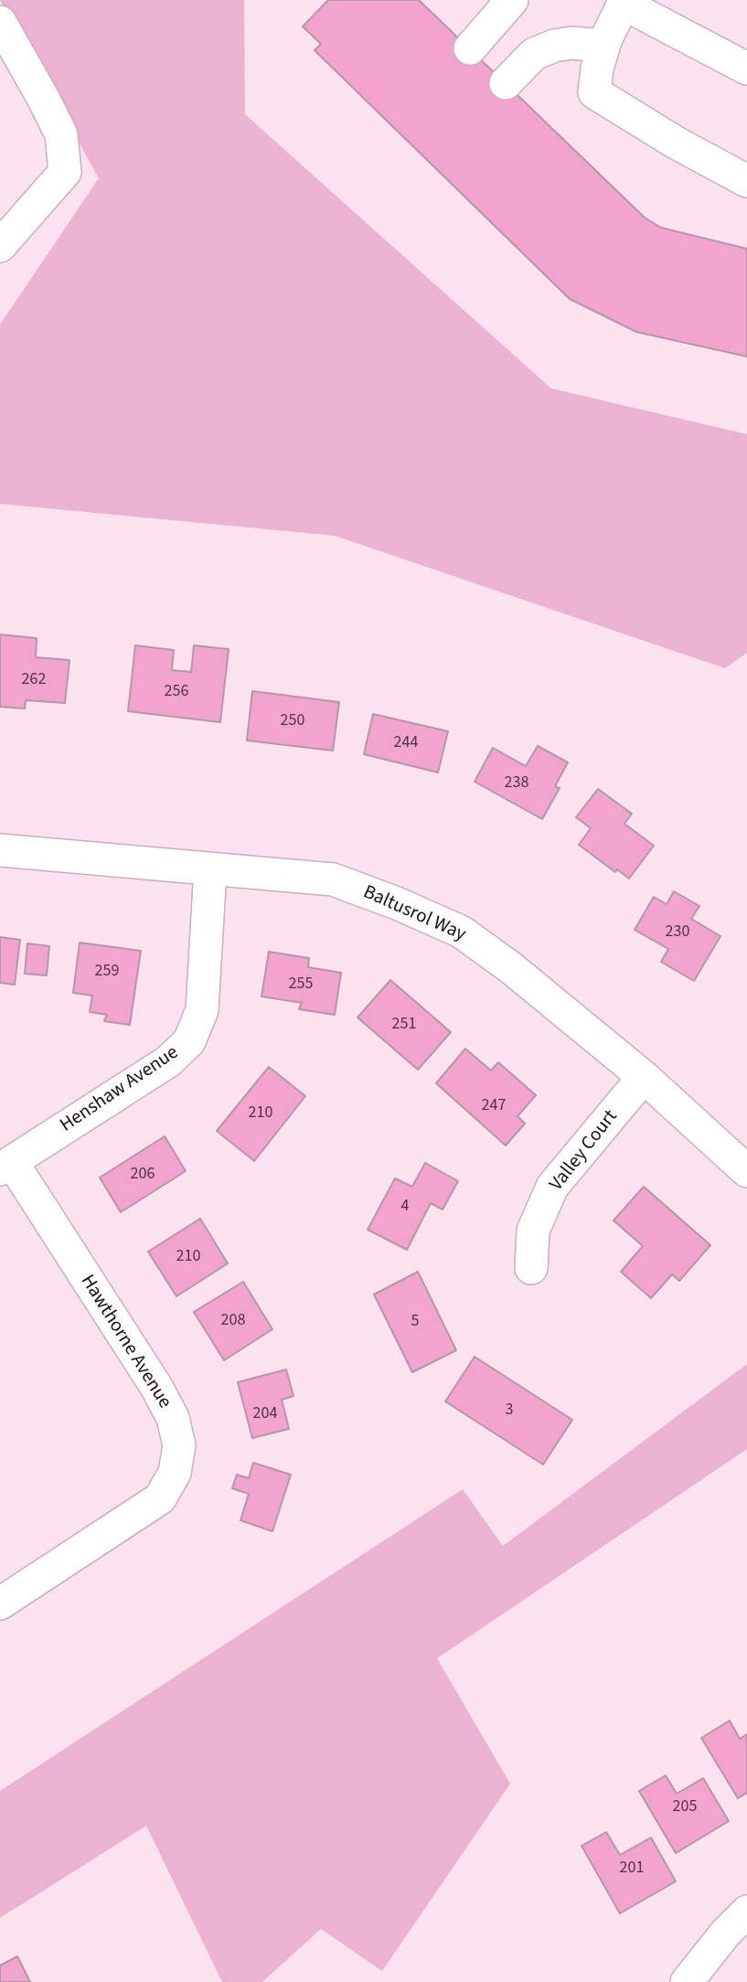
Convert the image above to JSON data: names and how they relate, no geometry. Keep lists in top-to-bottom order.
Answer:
{
  "streets": {
    "street": [
      "Baltusrol Way",
      "Henshaw Avenue",
      "Valley Court",
      "Hawthorne Avenue"
    ]
  },
  "crossings": [
    ["Baltusrol Way", "Henshaw Avenue"],
    ["Baltusrol Way", "Valley Court"],
    ["Henshaw Avenue", "Hawthorne Avenue"]
  ],
  "house_numbers": [
    "262",
    "256",
    "250",
    "244",
    "238",
    "230",
    "259",
    "255",
    "251",
    "247",
    "210",
    "206",
    "4",
    "210",
    "208",
    "5",
    "3",
    "204",
    "205",
    "201"
  ]
}
